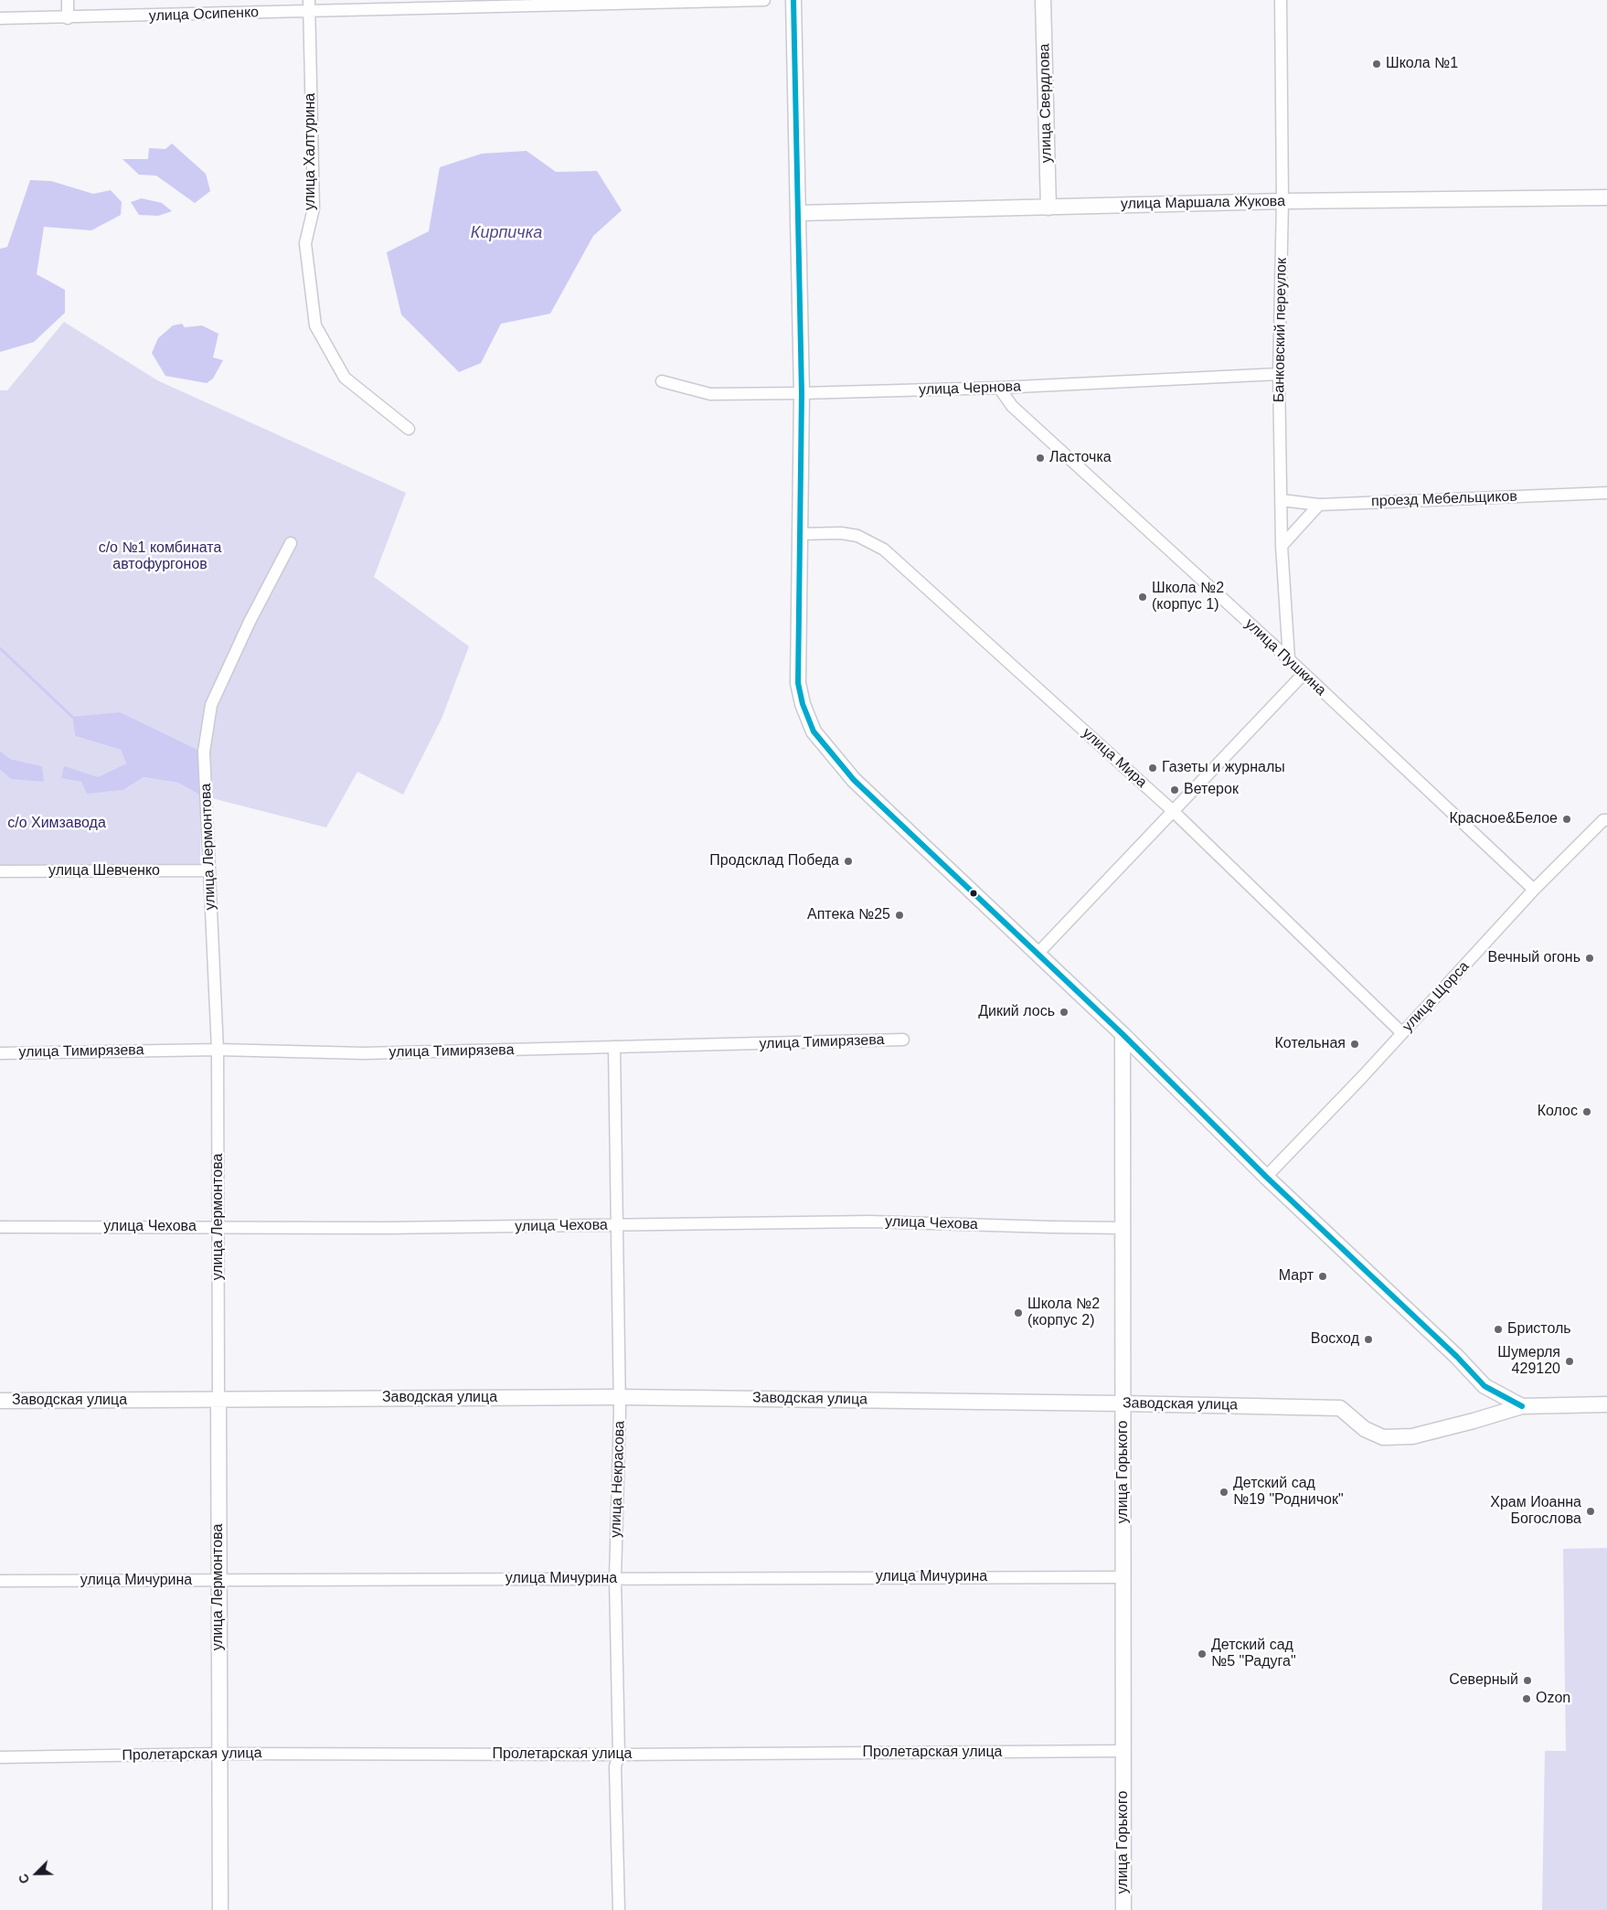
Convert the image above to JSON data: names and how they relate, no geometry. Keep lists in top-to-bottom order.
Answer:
{
  "streets": {
    "street": [
      "улица Осипенко",
      "улица Свердлова",
      "улица Халтурина",
      "улица Маршала Жукова",
      "Банковский переулок",
      "улица Чернова",
      "проезд Мебельщиков",
      "улица Пушкина",
      "улица Мира",
      "улица Лермонтова",
      "улица Шевченко",
      "улица Щорса",
      "улица Тимирязева",
      "улица Чехова",
      "Заводская улица",
      "улица Горького",
      "улица Некрасова",
      "улица Мичурина",
      "Пролетарская улица"
    ]
  },
  "crossings": [
    ["улица Осипенко", "улица Халтурина"],
    ["улица Свердлова", "улица Маршала Жукова"],
    ["улица Маршала Жукова", "Банковский переулок"],
    ["Банковский переулок", "улица Чернова"],
    ["Банковский переулок", "проезд Мебельщиков"],
    ["Банковский переулок", "улица Пушкина"],
    ["улица Чернова", "улица Пушкина"],
    ["улица Пушкина", "улица Щорса"],
    ["улица Мира", "улица Щорса"],
    ["улица Лермонтова", "улица Шевченко"],
    ["улица Лермонтова", "улица Тимирязева"],
    ["улица Лермонтова", "улица Чехова"],
    ["улица Лермонтова", "Заводская улица"],
    ["улица Лермонтова", "улица Мичурина"],
    ["улица Лермонтова", "Пролетарская улица"],
    ["улица Тимирязева", "улица Некрасова"],
    ["улица Чехова", "улица Горького"],
    ["улица Чехова", "улица Некрасова"],
    ["Заводская улица", "улица Горького"],
    ["Заводская улица", "улица Некрасова"],
    ["улица Горького", "улица Мичурина"],
    ["улица Горького", "Пролетарская улица"],
    ["улица Некрасова", "улица Мичурина"],
    ["улица Некрасова", "Пролетарская улица"]
  ],
  "water": ["Кирпичка"],
  "parks": ["с/о №1 комбината автофургонов", "с/о Химзавода"],
  "places": [
    "Школа №1",
    "Ласточка",
    "Школа №2 (корпус 1)",
    "Газеты и журналы",
    "Ветерок",
    "Красное&Белое",
    "Продсклад Победа",
    "Аптека №25",
    "Вечный огонь",
    "Дикий лось",
    "Котельная",
    "Колос",
    "Март",
    "Школа №2 (корпус 2)",
    "Бристоль",
    "Восход",
    "Шумерля 429120",
    "Детский сад №19 \"Родничок\"",
    "Храм Иоанна Богослова",
    "Детский сад №5 \"Радуга\"",
    "Северный",
    "Ozon"
  ],
  "north": "bottom left"
}
